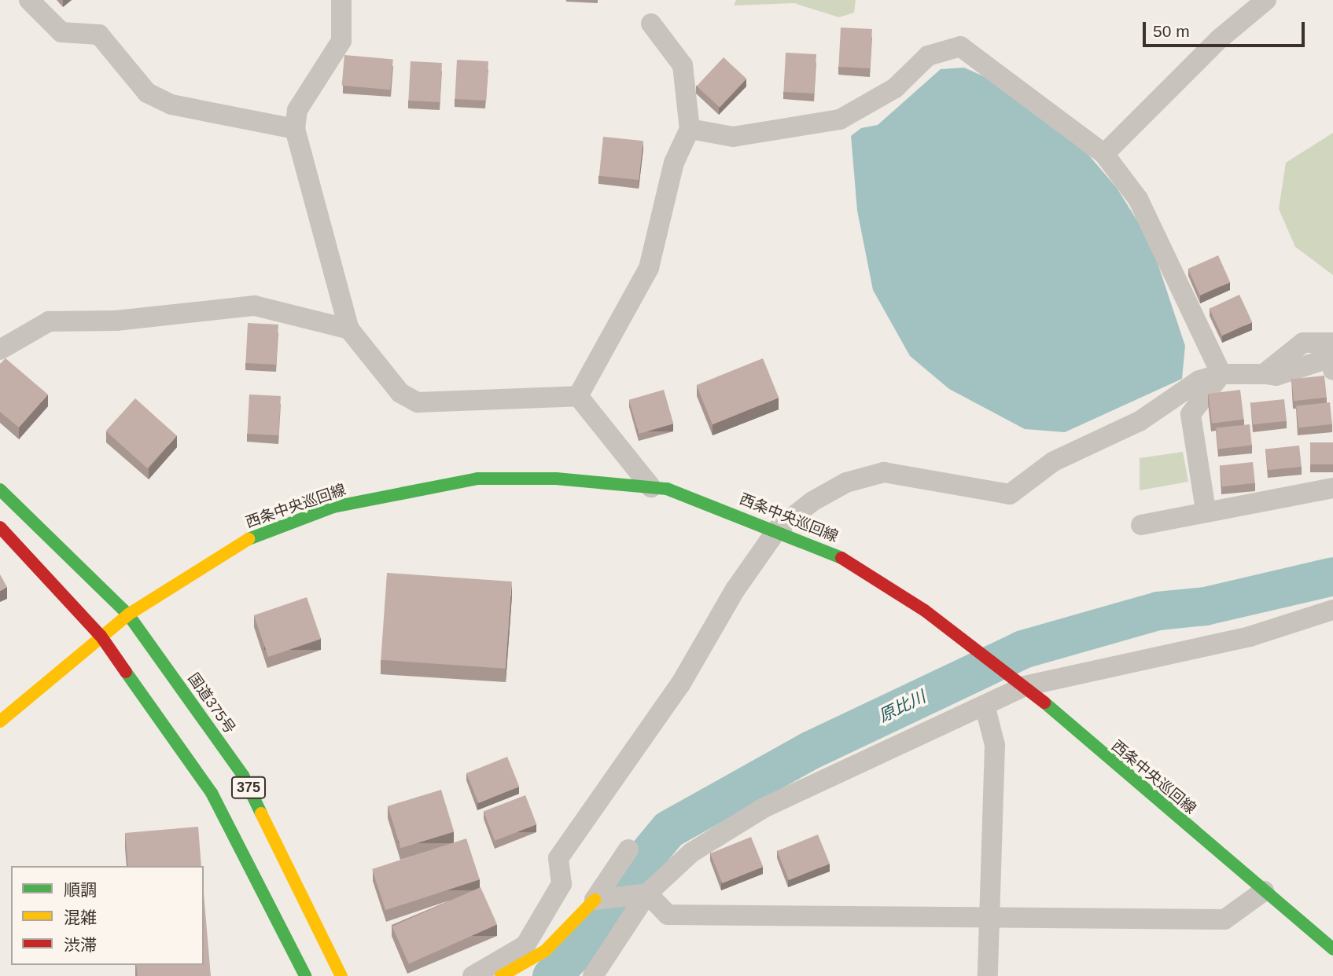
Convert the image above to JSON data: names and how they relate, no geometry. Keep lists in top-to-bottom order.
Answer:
{
  "streets": {
    "main road": ["西条中央巡回線", "国道375号", "375"]
  },
  "crossings": [
    ["西条中央巡回線", "国道375号"],
    ["西条中央巡回線", "375"]
  ],
  "water": ["原比川"],
  "legend": ["順調", "混雑", "渋滞"],
  "scale_bar": "50 m"
}
